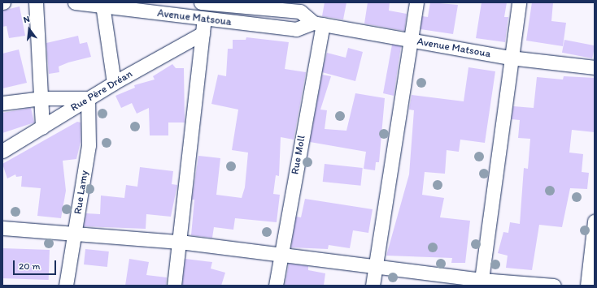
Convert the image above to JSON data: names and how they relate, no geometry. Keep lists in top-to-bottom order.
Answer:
{
  "streets": {
    "street": [
      "Avenue Matsoua",
      "Rue Père Dréan",
      "Rue Moll",
      "Rue Lamy"
    ]
  },
  "crossings": [
    ["Avenue Matsoua", "Rue Père Dréan"],
    ["Avenue Matsoua", "Rue Moll"],
    ["Rue Père Dréan", "Rue Lamy"]
  ],
  "scale_bar": "20 m",
  "north": "top"
}
